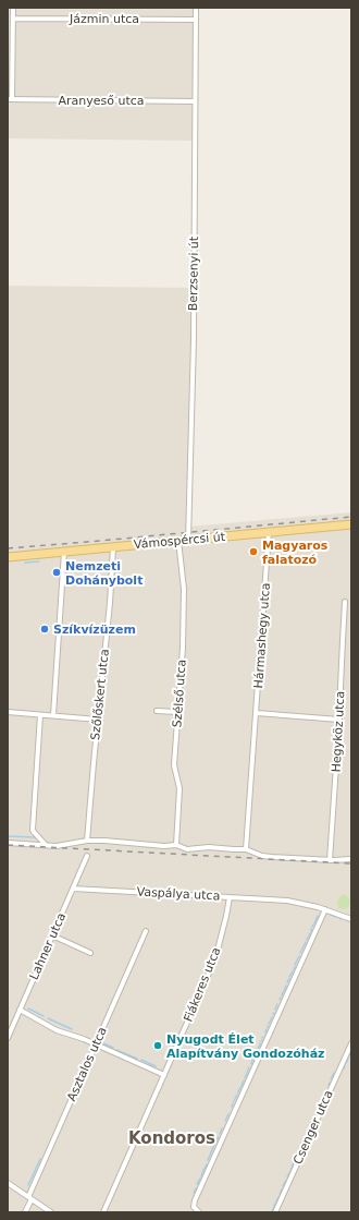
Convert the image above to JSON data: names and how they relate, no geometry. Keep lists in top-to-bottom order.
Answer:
{
  "streets": {
    "main road": ["Vámospércsi út"],
    "street": [
      "Jázmin utca",
      "Aranyeső utca",
      "Berzsenyi út",
      "Hármashegy utca",
      "Szélső utca",
      "Szőlőskert utca",
      "Hegyköz utca",
      "Vaspálya utca",
      "Lahner utca",
      "Fiákeres utca",
      "Asztalos utca",
      "Csenger utca"
    ]
  },
  "crossings": [
    ["Jázmin utca", "Berzsenyi út"],
    ["Aranyeső utca", "Berzsenyi út"],
    ["Berzsenyi út", "Vámospércsi út"],
    ["Vámospércsi út", "Hármashegy utca"],
    ["Vámospércsi út", "Szélső utca"],
    ["Vámospércsi út", "Szőlőskert utca"],
    ["Vaspálya utca", "Lahner utca"],
    ["Vaspálya utca", "Fiákeres utca"]
  ],
  "districts": ["Kondoros"],
  "places": [
    "Magyaros falatozó",
    "Nemzeti Dohánybolt",
    "Szíkvízüzem",
    "Nyugodt Élet Alapítvány Gondozóház"
  ]
}
